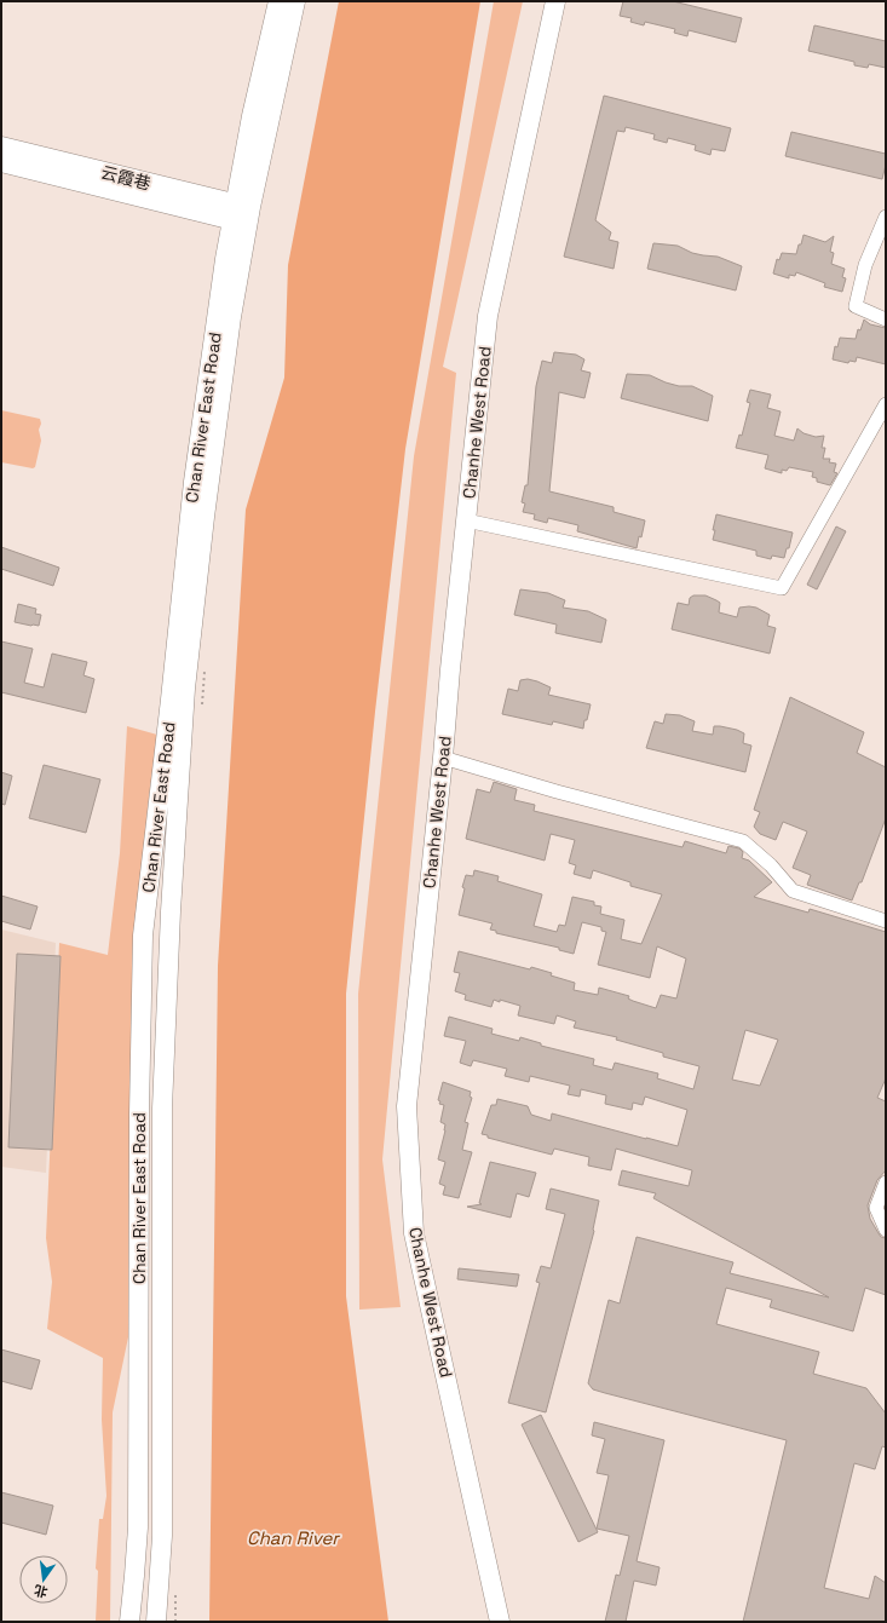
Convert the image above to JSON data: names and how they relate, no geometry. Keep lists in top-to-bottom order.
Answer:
{
  "streets": {
    "street": ["云霞巷", "Chan River East Road", "Chanhe West Road"]
  },
  "crossings": [
    ["云霞巷", "Chan River East Road"]
  ],
  "water": ["Chan River"],
  "north": "bottom"
}
